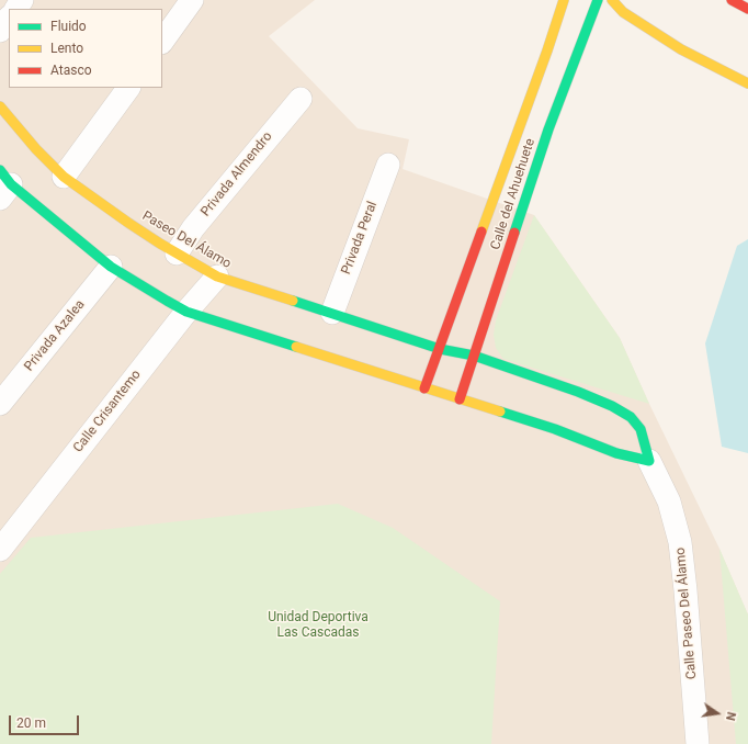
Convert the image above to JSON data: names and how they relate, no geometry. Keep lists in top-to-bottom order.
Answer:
{
  "streets": {
    "street": [
      "Privada Almendro",
      "Calle del Ahuehuete",
      "Privada Peral",
      "Paseo Del Álamo",
      "Privada Azalea",
      "Calle Crisantemo",
      "Calle Paseo Del Álamo"
    ]
  },
  "crossings": [
    ["Privada Almendro", "Paseo Del Álamo"],
    ["Calle del Ahuehuete", "Paseo Del Álamo"],
    ["Calle del Ahuehuete", "Calle Paseo Del Álamo"],
    ["Privada Peral", "Paseo Del Álamo"],
    ["Paseo Del Álamo", "Calle Crisantemo"],
    ["Paseo Del Álamo", "Calle Paseo Del Álamo"]
  ],
  "parks": ["Unidad Deportiva Las Cascadas"],
  "legend": ["Fluido", "Lento", "Atasco"],
  "scale_bar": "20 m",
  "north": "right"
}
